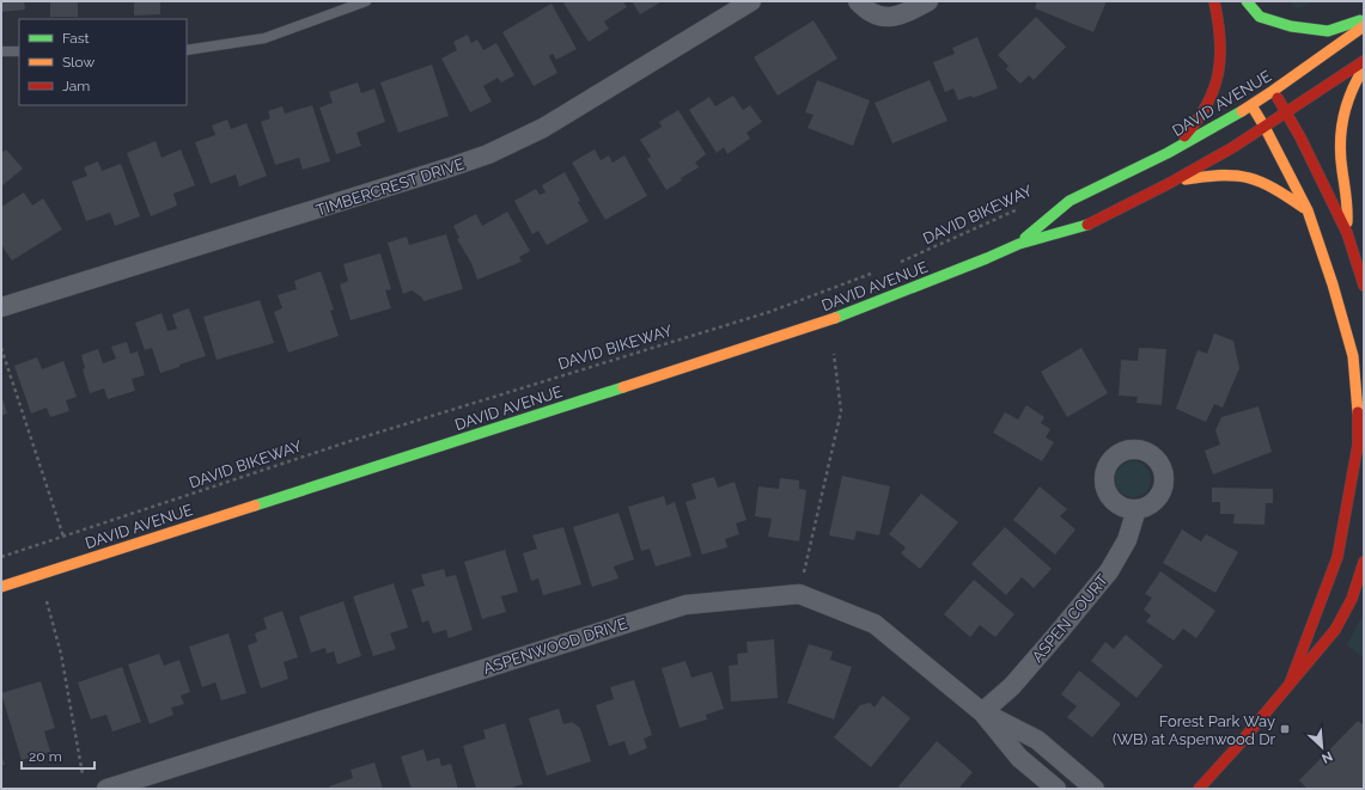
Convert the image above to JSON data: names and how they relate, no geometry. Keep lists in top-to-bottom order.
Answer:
{
  "streets": {
    "main road": ["DAVID AVENUE"],
    "street": ["TIMBERCREST DRIVE", "ASPEN COURT", "ASPENWOOD DRIVE"],
    "path": ["DAVID BIKEWAY"]
  },
  "crossings": [
    ["ASPEN COURT", "ASPENWOOD DRIVE"]
  ],
  "places": {
    "transit": ["Forest Park Way (WB) at Aspenwood Dr"]
  },
  "legend": ["Fast", "Slow", "Jam"],
  "scale_bar": "20 m",
  "north": "bottom right"
}
